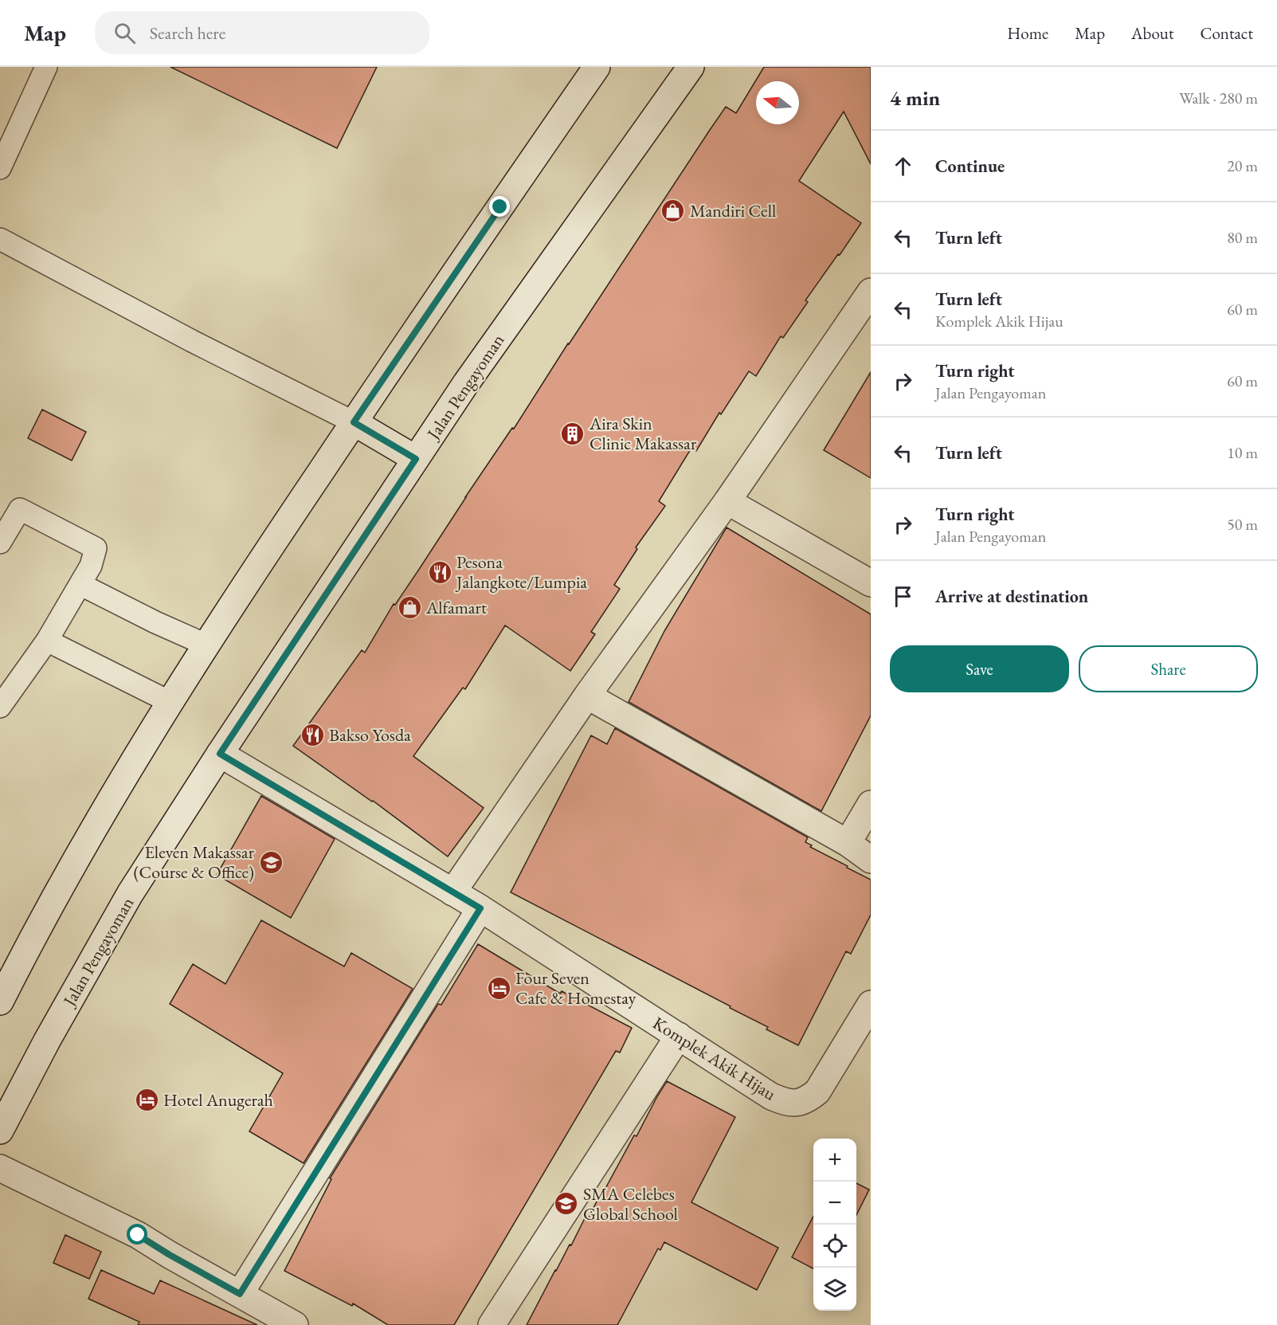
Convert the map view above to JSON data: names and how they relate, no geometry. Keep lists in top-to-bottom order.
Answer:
{
  "streets": {
    "street": ["Jalan Pengayoman", "Komplek Akik Hijau"]
  },
  "crossings": [
    ["Jalan Pengayoman", "Komplek Akik Hijau"]
  ],
  "places": {
    "shop": ["Mandiri Cell", "Alfamart"],
    "building": ["Aira Skin Clinic Makassar"],
    "restaurant": ["Pesona Jalangkote/Lumpia", "Bakso Yosda"],
    "school or university": ["Eleven Makassar (Course & Office)", "SMA Celebes Global School"],
    "hotel": ["Four Seven Cafe & Homestay", "Hotel Anugerah"]
  },
  "north": "left",
  "page": {
    "header": "Map",
    "search": "Search here",
    "nav": [
      "Home",
      "Map",
      "About",
      "Contact"
    ],
    "heading": ["4 min", "Walk · 280 m"],
    "list": [
      ["Continue", "20 m"],
      ["Turn left", "80 m"],
      ["Turn left", "Komplek Akik Hijau", "60 m"],
      ["Turn right", "Jalan Pengayoman", "60 m"],
      ["Turn left", "10 m"],
      ["Turn right", "Jalan Pengayoman", "50 m"],
      "Arrive at destination"
    ],
    "buttons": ["Save", "Share"],
    "map_buttons": ["+", "−"]
  }
}
